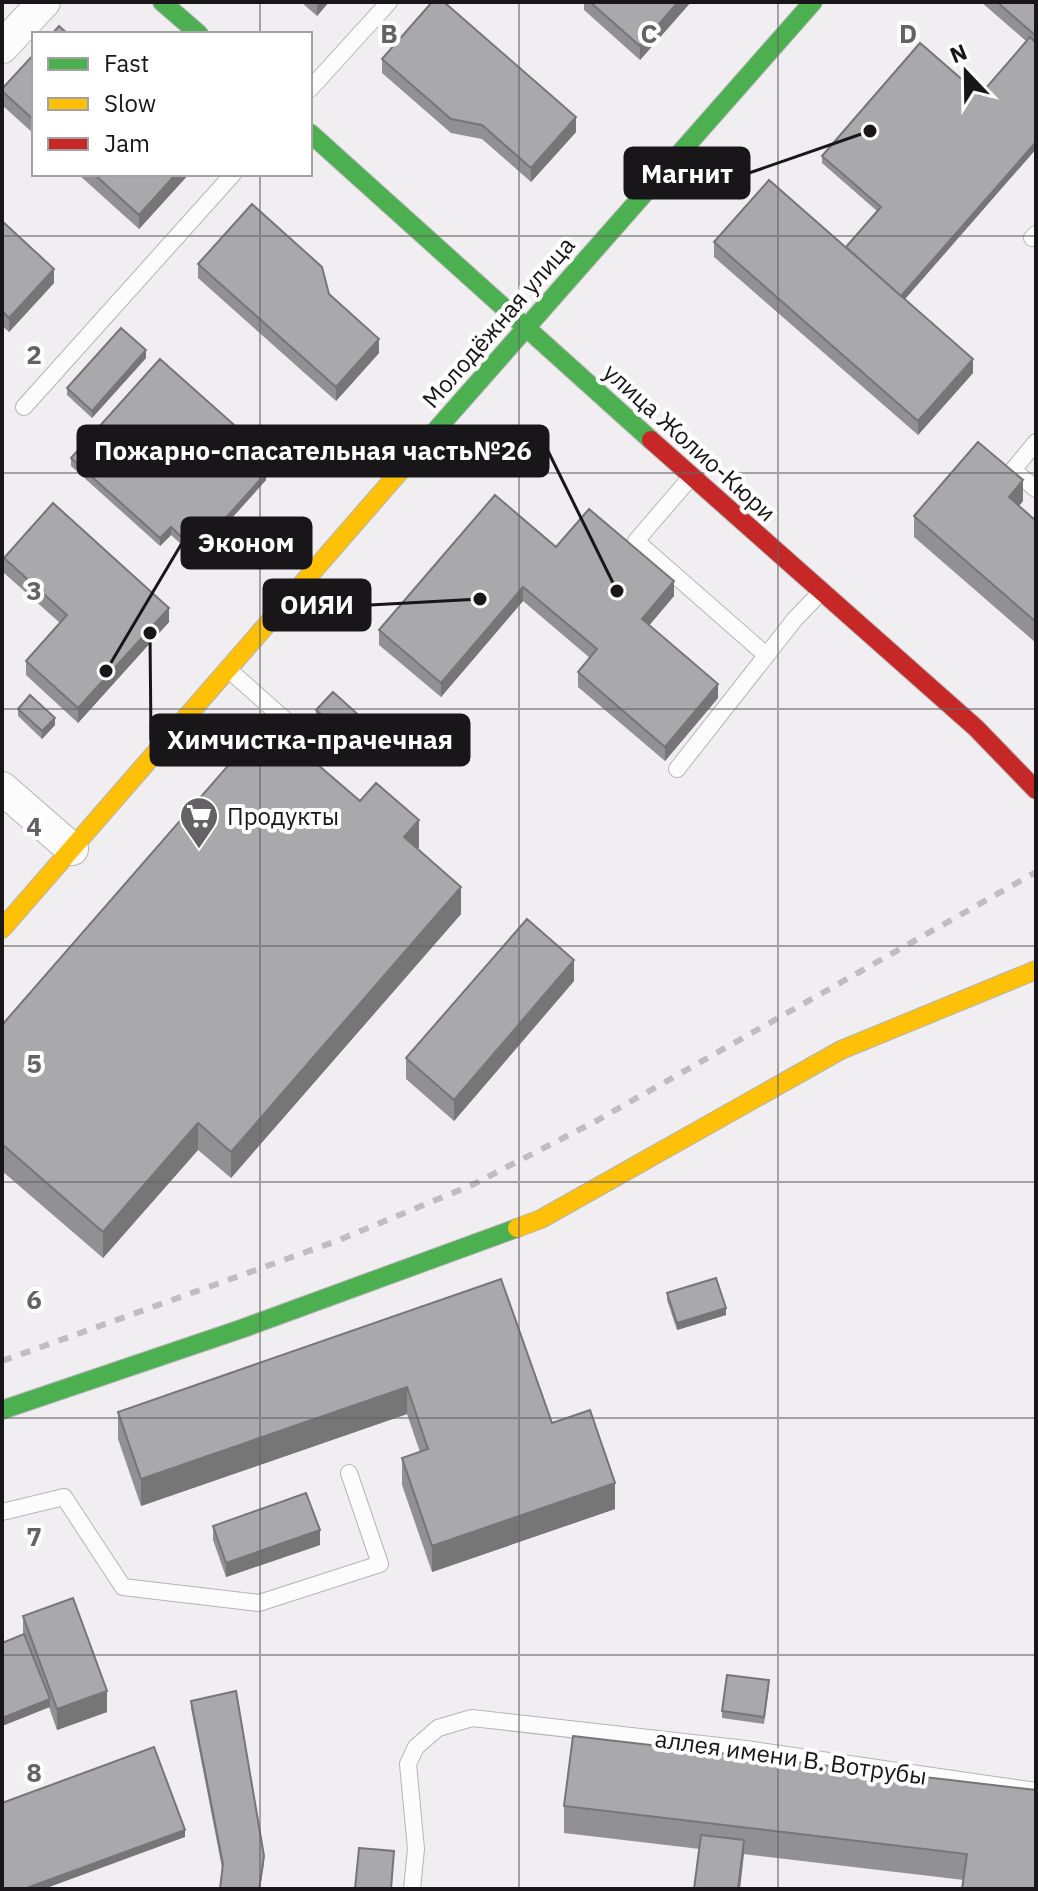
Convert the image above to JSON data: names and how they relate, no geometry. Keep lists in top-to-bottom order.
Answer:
{
  "streets": {
    "main road": ["Молодёжная улица", "улица Жолио-Кюри"],
    "lane": ["аллея имени В. Вотрубы"]
  },
  "crossings": [
    ["Молодёжная улица", "улица Жолио-Кюри"]
  ],
  "places": {
    "other": [
      "Магнит",
      "Пожарно-спасательная часть№26",
      "ОИЯИ",
      "Химчистка-прачечная",
      "Эконом"
    ],
    "supermarket": ["Продукты"]
  },
  "legend": ["Fast", "Slow", "Jam"],
  "north": "top",
  "grid": {
    "columns": ["B", "C", "D"],
    "rows": [
      "2",
      "3",
      "4",
      "5",
      "6",
      "7",
      "8"
    ]
  }
}
